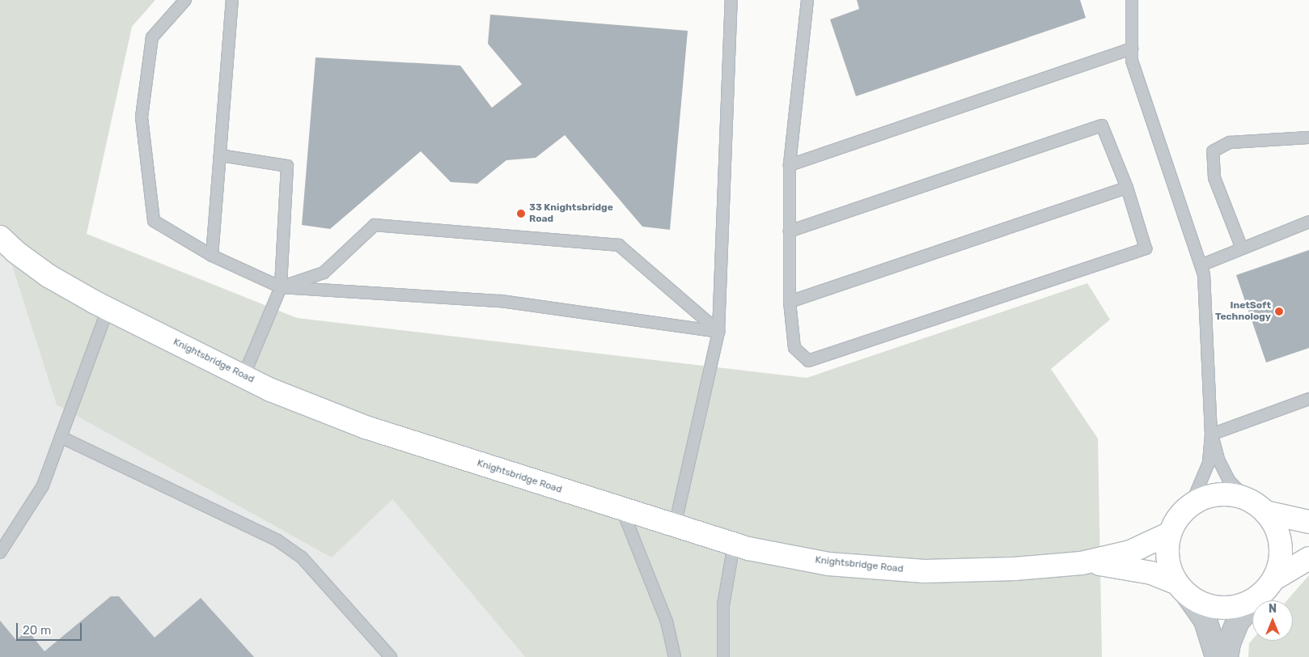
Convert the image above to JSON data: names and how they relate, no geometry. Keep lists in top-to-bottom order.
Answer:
{
  "streets": {
    "street": ["Knightsbridge Road"]
  },
  "places": ["33 Knightsbridge Road", "InetSoft Technology"],
  "scale_bar": "20 m",
  "north": "top"
}
